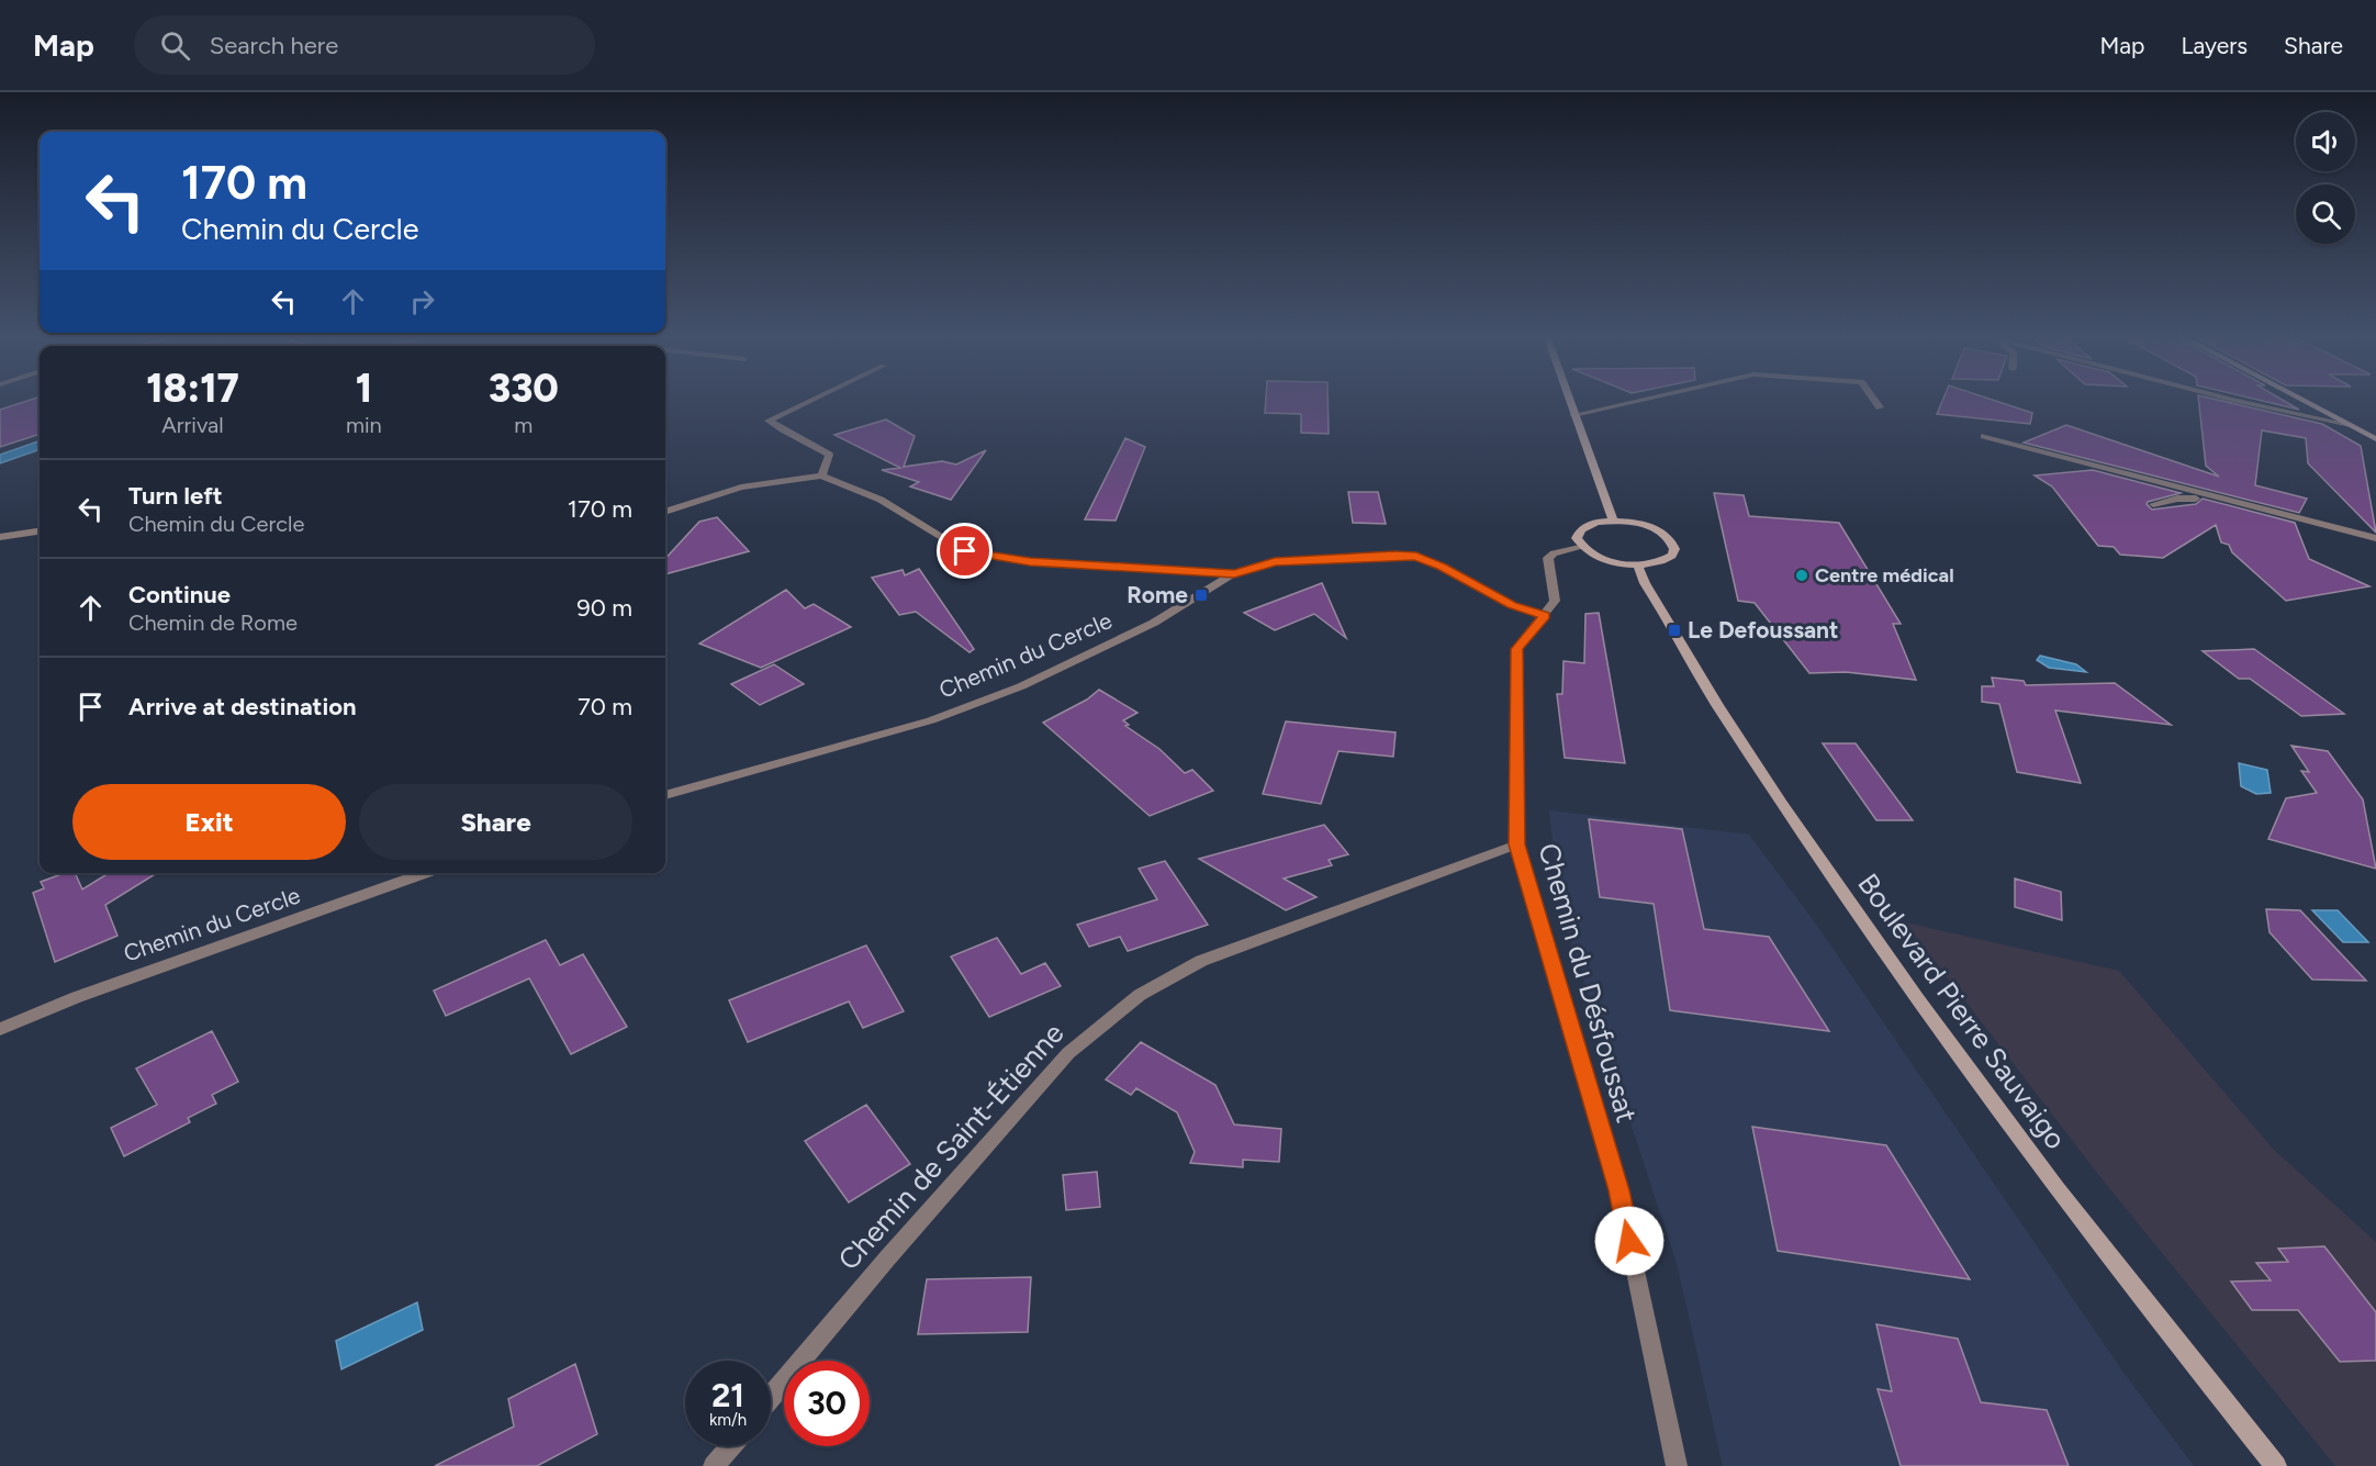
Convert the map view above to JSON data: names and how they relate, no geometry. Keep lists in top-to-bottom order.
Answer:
{
  "streets": {
    "main road": ["Boulevard Pierre Sauvaigo"],
    "street": ["Chemin du Cercle", "Chemin du Désfoussat", "Chemin de Saint-Étienne"]
  },
  "crossings": [
    ["Chemin du Cercle", "Chemin du Désfoussat"],
    ["Chemin du Désfoussat", "Chemin de Saint-Étienne"]
  ],
  "places": {
    "other": ["Centre médical"],
    "transit": ["Rome", "Le Defoussant"]
  },
  "page": {
    "header": "Map",
    "search": "Search here",
    "nav": ["Map", "Layers", "Share"],
    "turn": ["170 m", "Chemin du Cercle"],
    "eta": [
      "18:17",
      "Arrival",
      "1",
      "min",
      "330",
      "m"
    ],
    "list": [
      {
        "name": "Turn left",
        "note": "Chemin du Cercle",
        "value": "170 m"
      },
      {
        "name": "Continue",
        "note": "Chemin de Rome",
        "value": "90 m"
      },
      {
        "name": "Arrive at destination",
        "value": "70 m"
      }
    ],
    "buttons": ["Exit", "Share"],
    "speed": "21 km/h",
    "limit": "30"
  }
}
